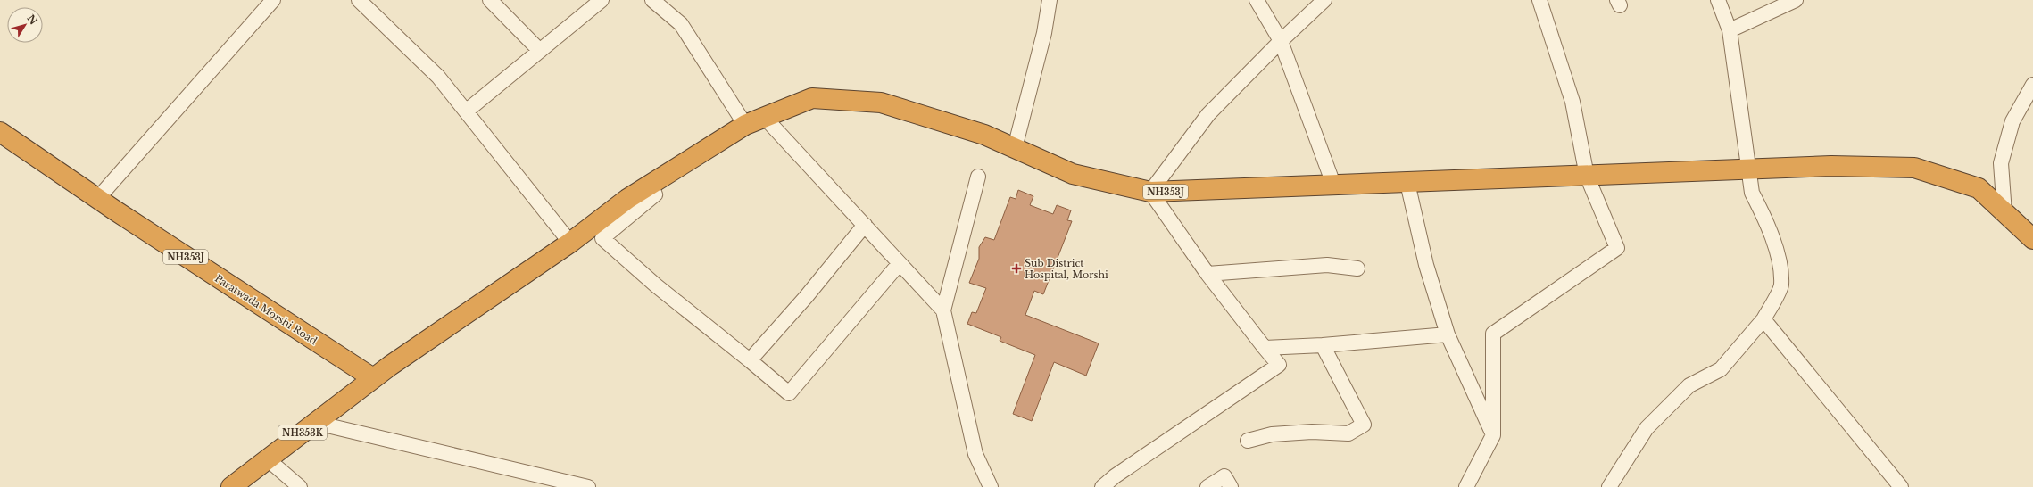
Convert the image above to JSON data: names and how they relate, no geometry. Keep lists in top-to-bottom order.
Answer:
{
  "streets": {
    "highway": ["NH353J", "Paratwada Morshi Road", "NH353K"]
  },
  "crossings": [
    ["NH353J", "Paratwada Morshi Road"],
    ["NH353J", "NH353K"],
    ["Paratwada Morshi Road", "NH353K"]
  ],
  "places": {
    "health": ["Sub District Hospital, Morshi"]
  },
  "north": "top right"
}
